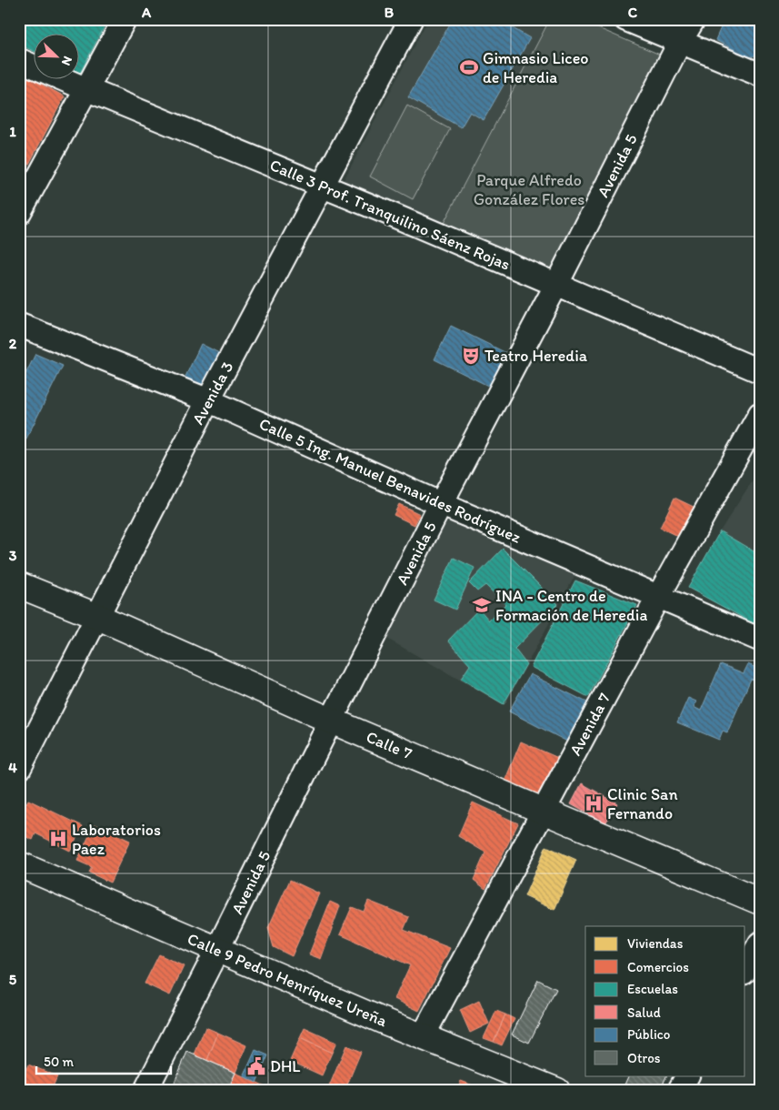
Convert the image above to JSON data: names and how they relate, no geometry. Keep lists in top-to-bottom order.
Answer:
{
  "streets": {
    "main road": ["Calle 7", "Calle 9 Pedro Henríquez Ureña"],
    "street": [
      "Avenida 5",
      "Calle 3 Prof. Tranquilino Sáenz Rojas",
      "Avenida 3",
      "Calle 5 Ing. Manuel Benavides Rodríguez",
      "Avenida 7"
    ]
  },
  "crossings": [
    ["Avenida 5", "Calle 3 Prof. Tranquilino Sáenz Rojas"],
    ["Avenida 5", "Calle 5 Ing. Manuel Benavides Rodríguez"],
    ["Avenida 5", "Calle 7"],
    ["Avenida 5", "Calle 9 Pedro Henríquez Ureña"],
    ["Calle 3 Prof. Tranquilino Sáenz Rojas", "Avenida 3"],
    ["Avenida 3", "Calle 5 Ing. Manuel Benavides Rodríguez"],
    ["Avenida 3", "Calle 7"],
    ["Calle 5 Ing. Manuel Benavides Rodríguez", "Avenida 7"],
    ["Avenida 7", "Calle 7"],
    ["Avenida 7", "Calle 9 Pedro Henríquez Ureña"]
  ],
  "parks": ["Parque Alfredo González Flores"],
  "places": {
    "sports": ["Gimnasio Liceo de Heredia"],
    "theatre": ["Teatro Heredia"],
    "school or university": ["INA - Centro de Formación de Heredia"],
    "hospital": ["Clinic San Fernando", "Laboratorios Paez"],
    "public building": ["DHL"]
  },
  "legend": [
    "Viviendas",
    "Comercios",
    "Escuelas",
    "Salud",
    "Público",
    "Otros"
  ],
  "scale_bar": "50 m",
  "north": "bottom right",
  "grid": {
    "columns": ["A", "B", "C"],
    "rows": [
      "1",
      "2",
      "3",
      "4",
      "5"
    ]
  }
}
